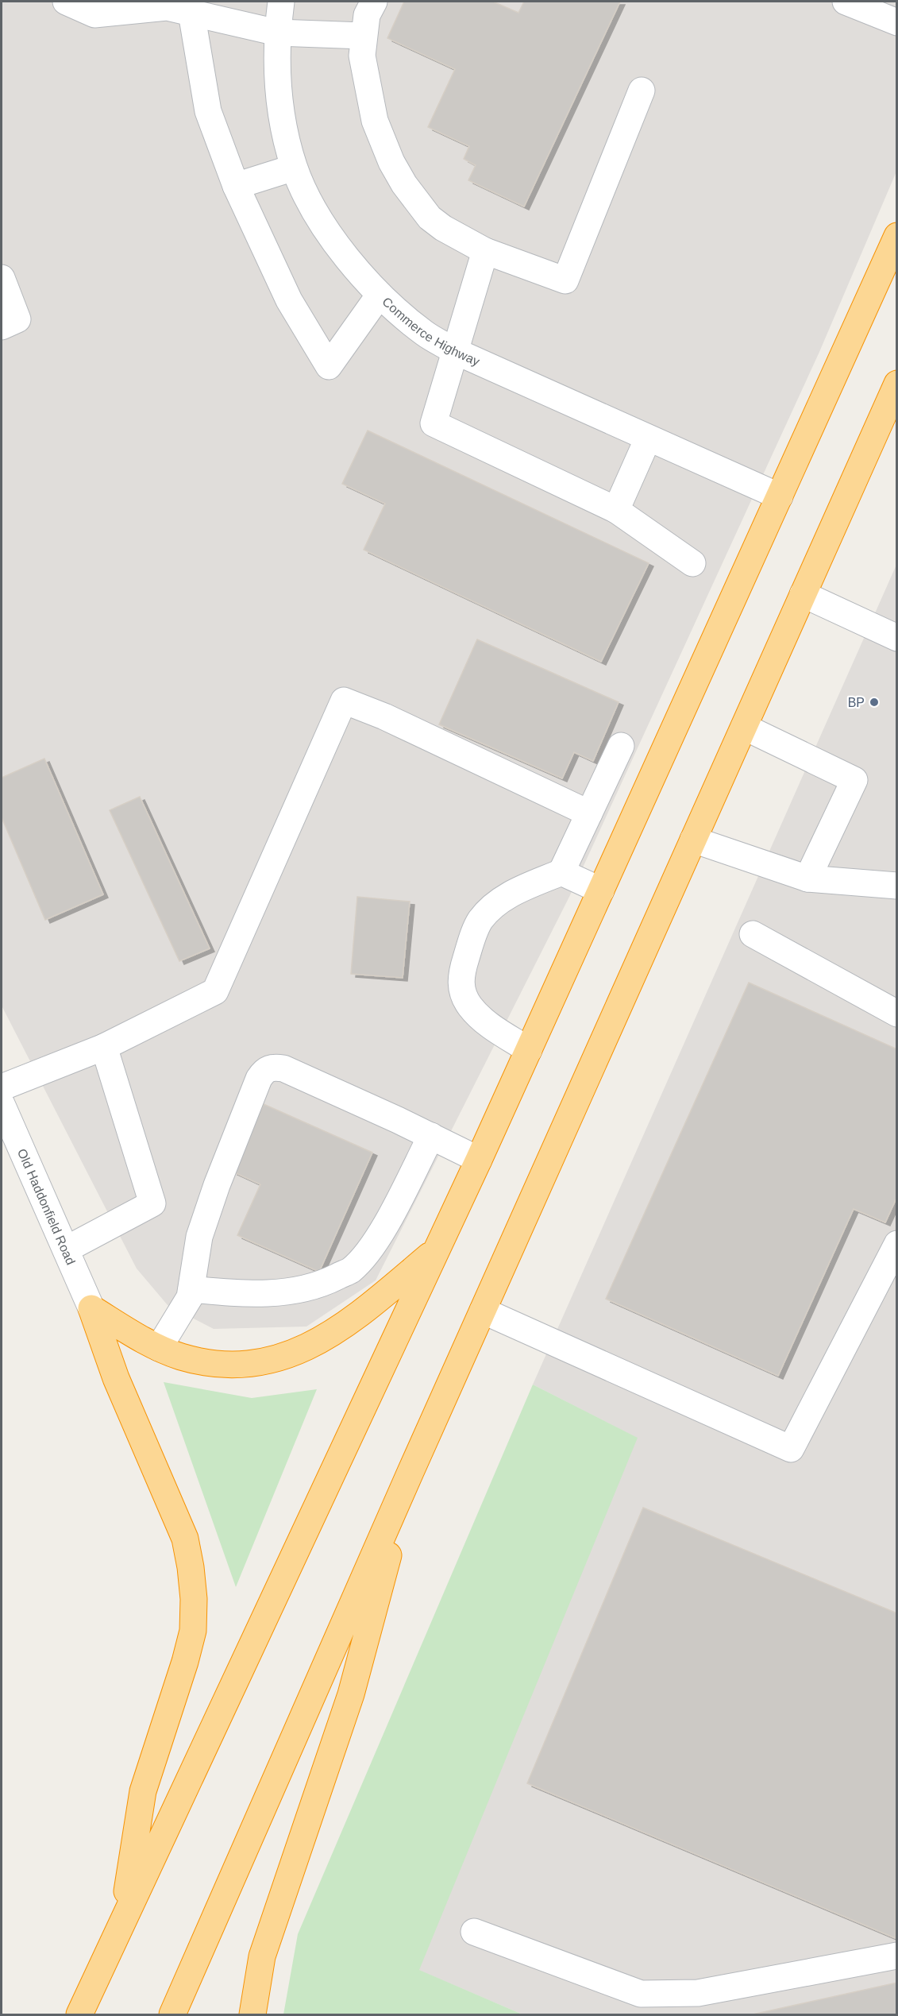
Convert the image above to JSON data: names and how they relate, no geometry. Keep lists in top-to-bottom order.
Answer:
{
  "streets": {
    "street": ["Commerce Highway", "Old Haddonfield Road"]
  },
  "places": ["BP"]
}
